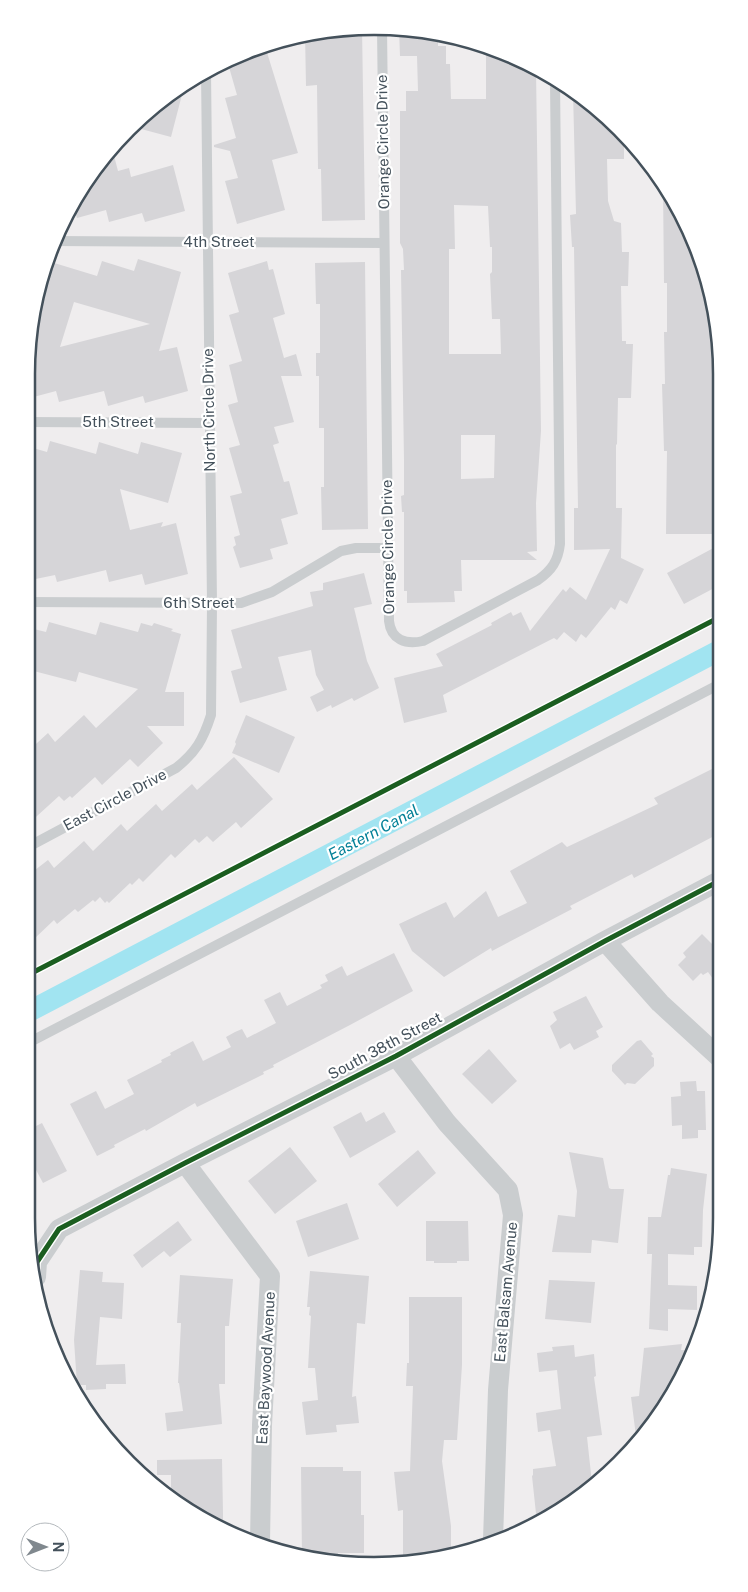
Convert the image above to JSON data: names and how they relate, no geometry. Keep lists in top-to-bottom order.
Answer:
{
  "streets": {
    "street": ["South 38th Street", "East Balsam Avenue", "East Baywood Avenue"],
    "lane": [
      "Orange Circle Drive",
      "4th Street",
      "North Circle Drive",
      "5th Street",
      "6th Street",
      "East Circle Drive"
    ]
  },
  "crossings": [
    ["Orange Circle Drive", "4th Street"],
    ["Orange Circle Drive", "6th Street"],
    ["4th Street", "North Circle Drive"],
    ["North Circle Drive", "5th Street"],
    ["North Circle Drive", "6th Street"],
    ["North Circle Drive", "East Circle Drive"],
    ["South 38th Street", "East Balsam Avenue"],
    ["South 38th Street", "East Baywood Avenue"]
  ],
  "water": ["Eastern Canal"],
  "north": "right"
}
